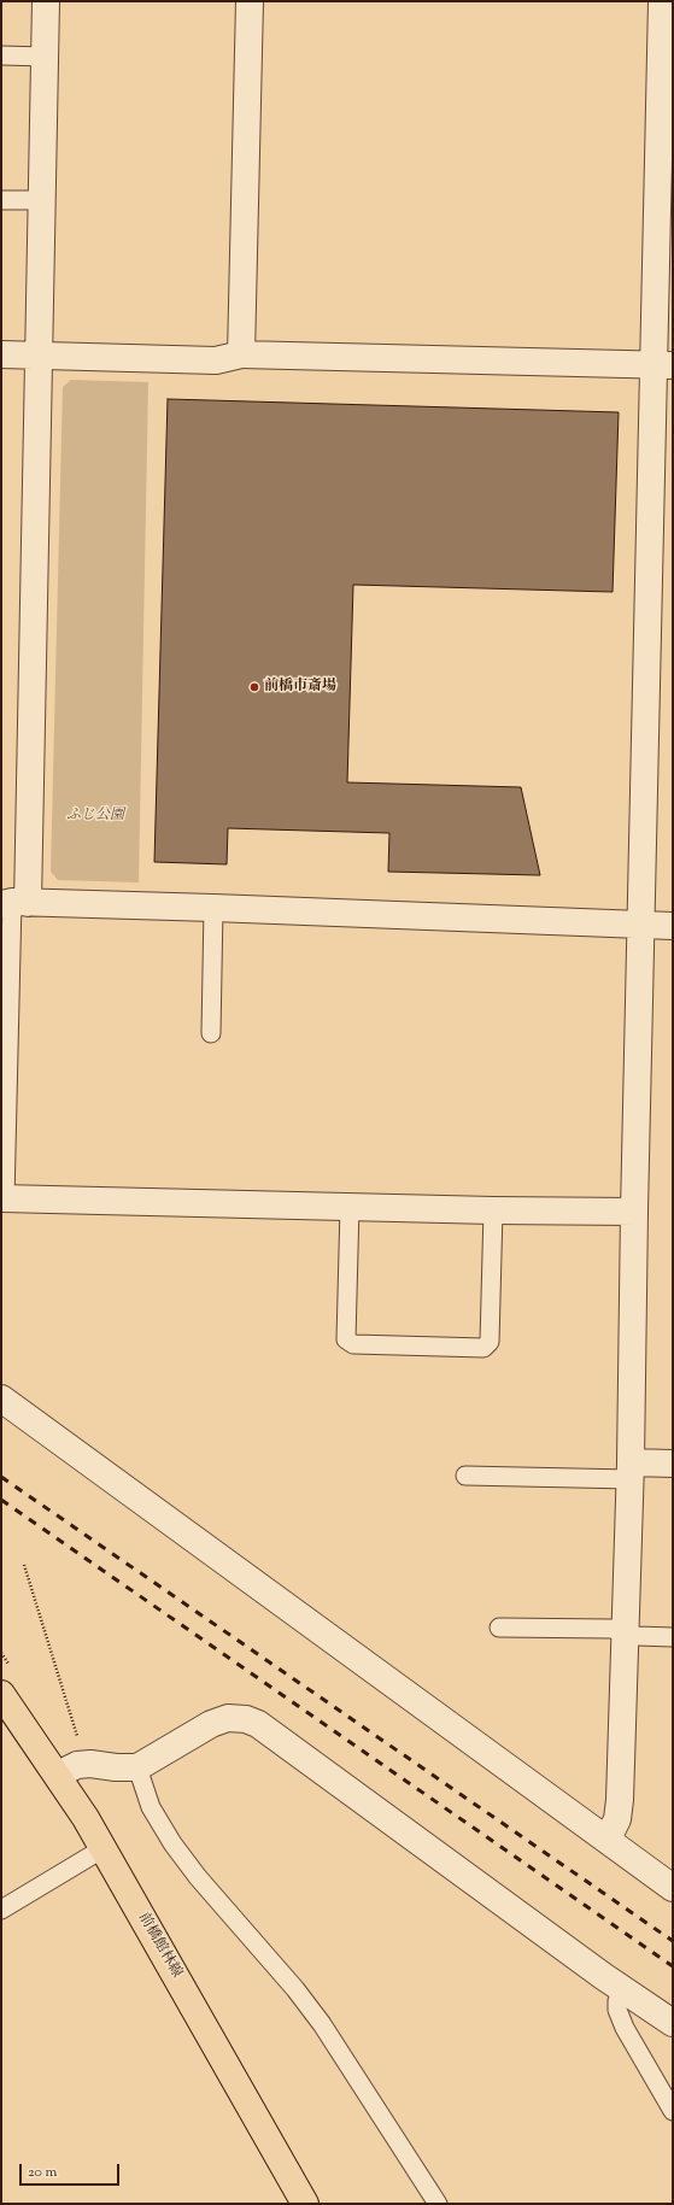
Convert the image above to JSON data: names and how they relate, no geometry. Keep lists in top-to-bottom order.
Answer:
{
  "streets": {
    "main road": ["前橋館林線"]
  },
  "parks": ["ふじ公園"],
  "places": ["前橋市斎場"],
  "scale_bar": "20 m"
}
